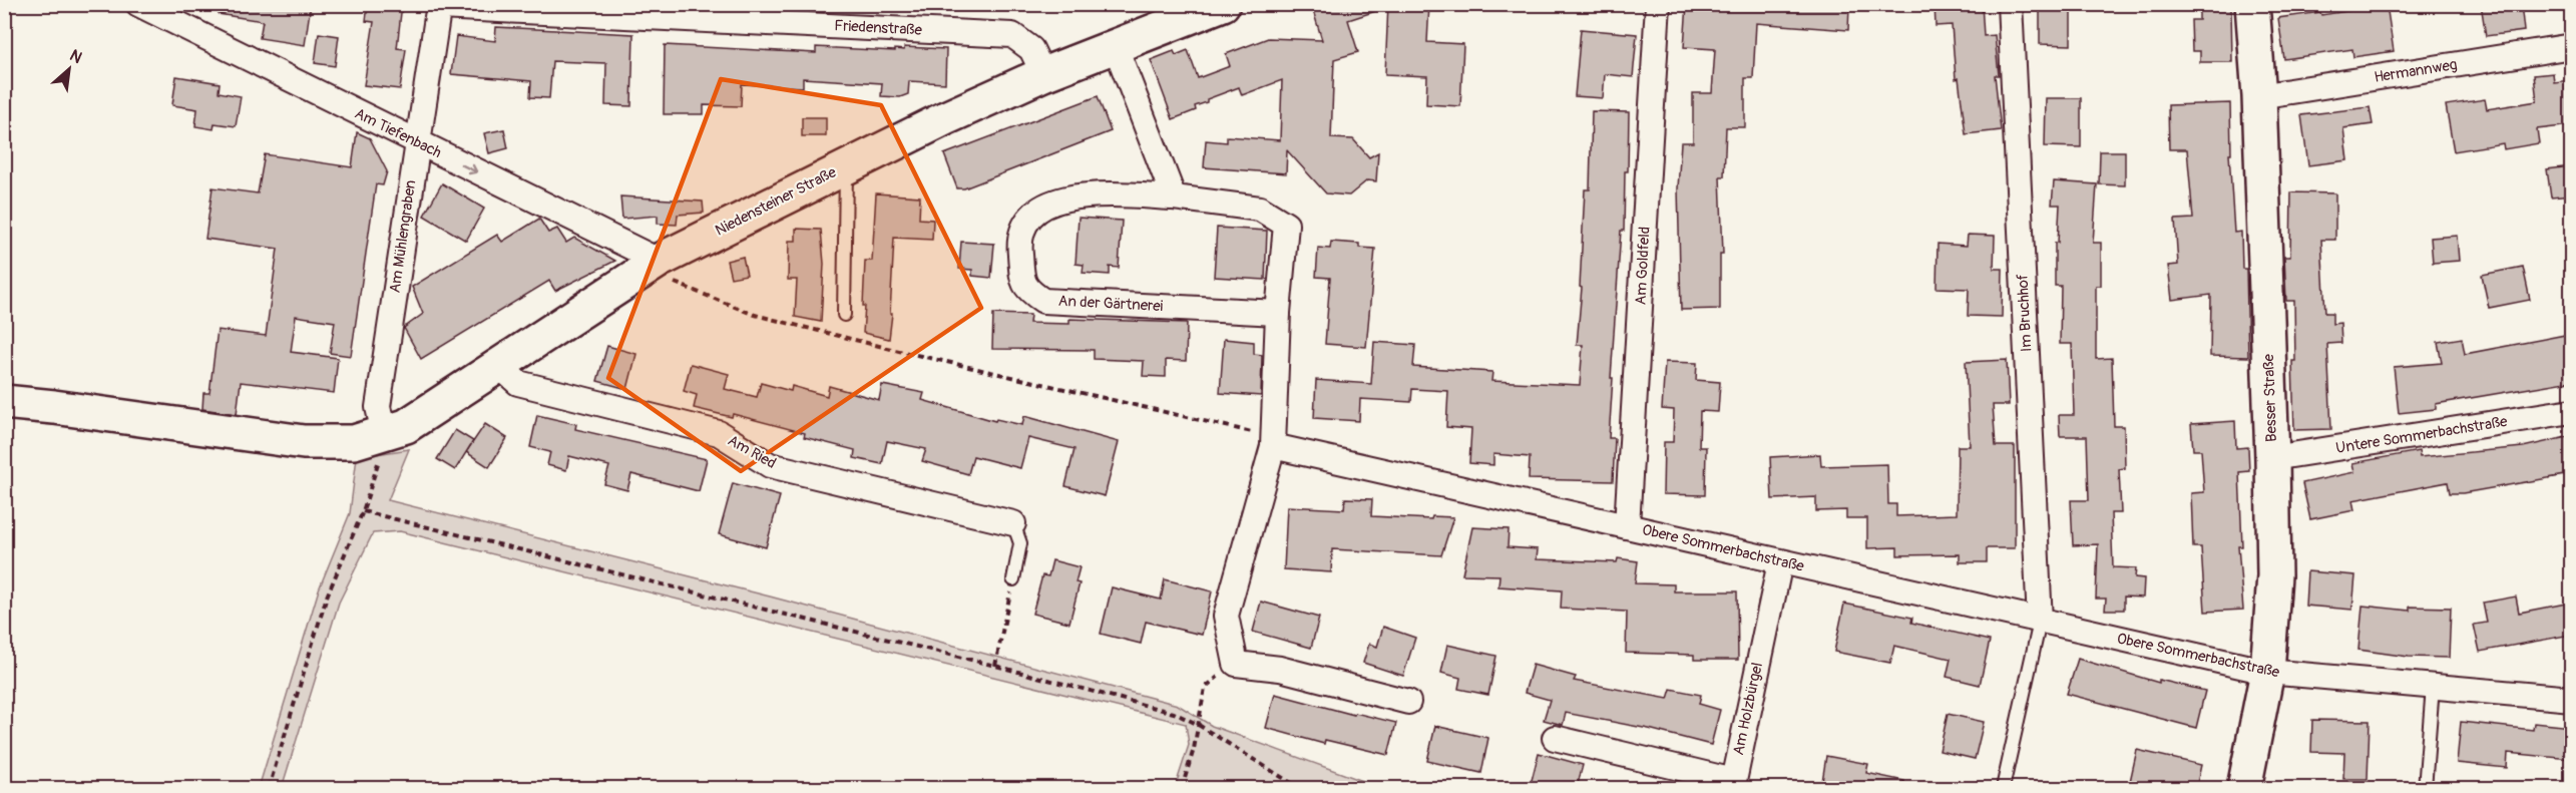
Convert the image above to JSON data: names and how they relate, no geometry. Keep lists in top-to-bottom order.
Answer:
{
  "streets": {
    "main road": ["Niedensteiner Straße", "Besser Straße"],
    "street": [
      "Friedenstraße",
      "Hermannweg",
      "Am Tiefenbach",
      "Am Mühlengraben",
      "Am Goldfeld",
      "An der Gärtnerei",
      "Im Bruchhof",
      "Untere Sommerbachstraße",
      "Am Ried",
      "Obere Sommerbachstraße",
      "Am Holzbürgel"
    ]
  },
  "crossings": [
    ["Friedenstraße", "Niedensteiner Straße"],
    ["Friedenstraße", "Am Mühlengraben"],
    ["Hermannweg", "Besser Straße"],
    ["Am Tiefenbach", "Niedensteiner Straße"],
    ["Am Tiefenbach", "Am Mühlengraben"],
    ["Niedensteiner Straße", "Am Mühlengraben"],
    ["Niedensteiner Straße", "Am Ried"],
    ["Am Goldfeld", "Obere Sommerbachstraße"],
    ["An der Gärtnerei", "Obere Sommerbachstraße"],
    ["Im Bruchhof", "Obere Sommerbachstraße"],
    ["Besser Straße", "Untere Sommerbachstraße"],
    ["Besser Straße", "Obere Sommerbachstraße"],
    ["Obere Sommerbachstraße", "Am Holzbürgel"]
  ],
  "one_way": ["Am Tiefenbach"],
  "north": "top right"
}
